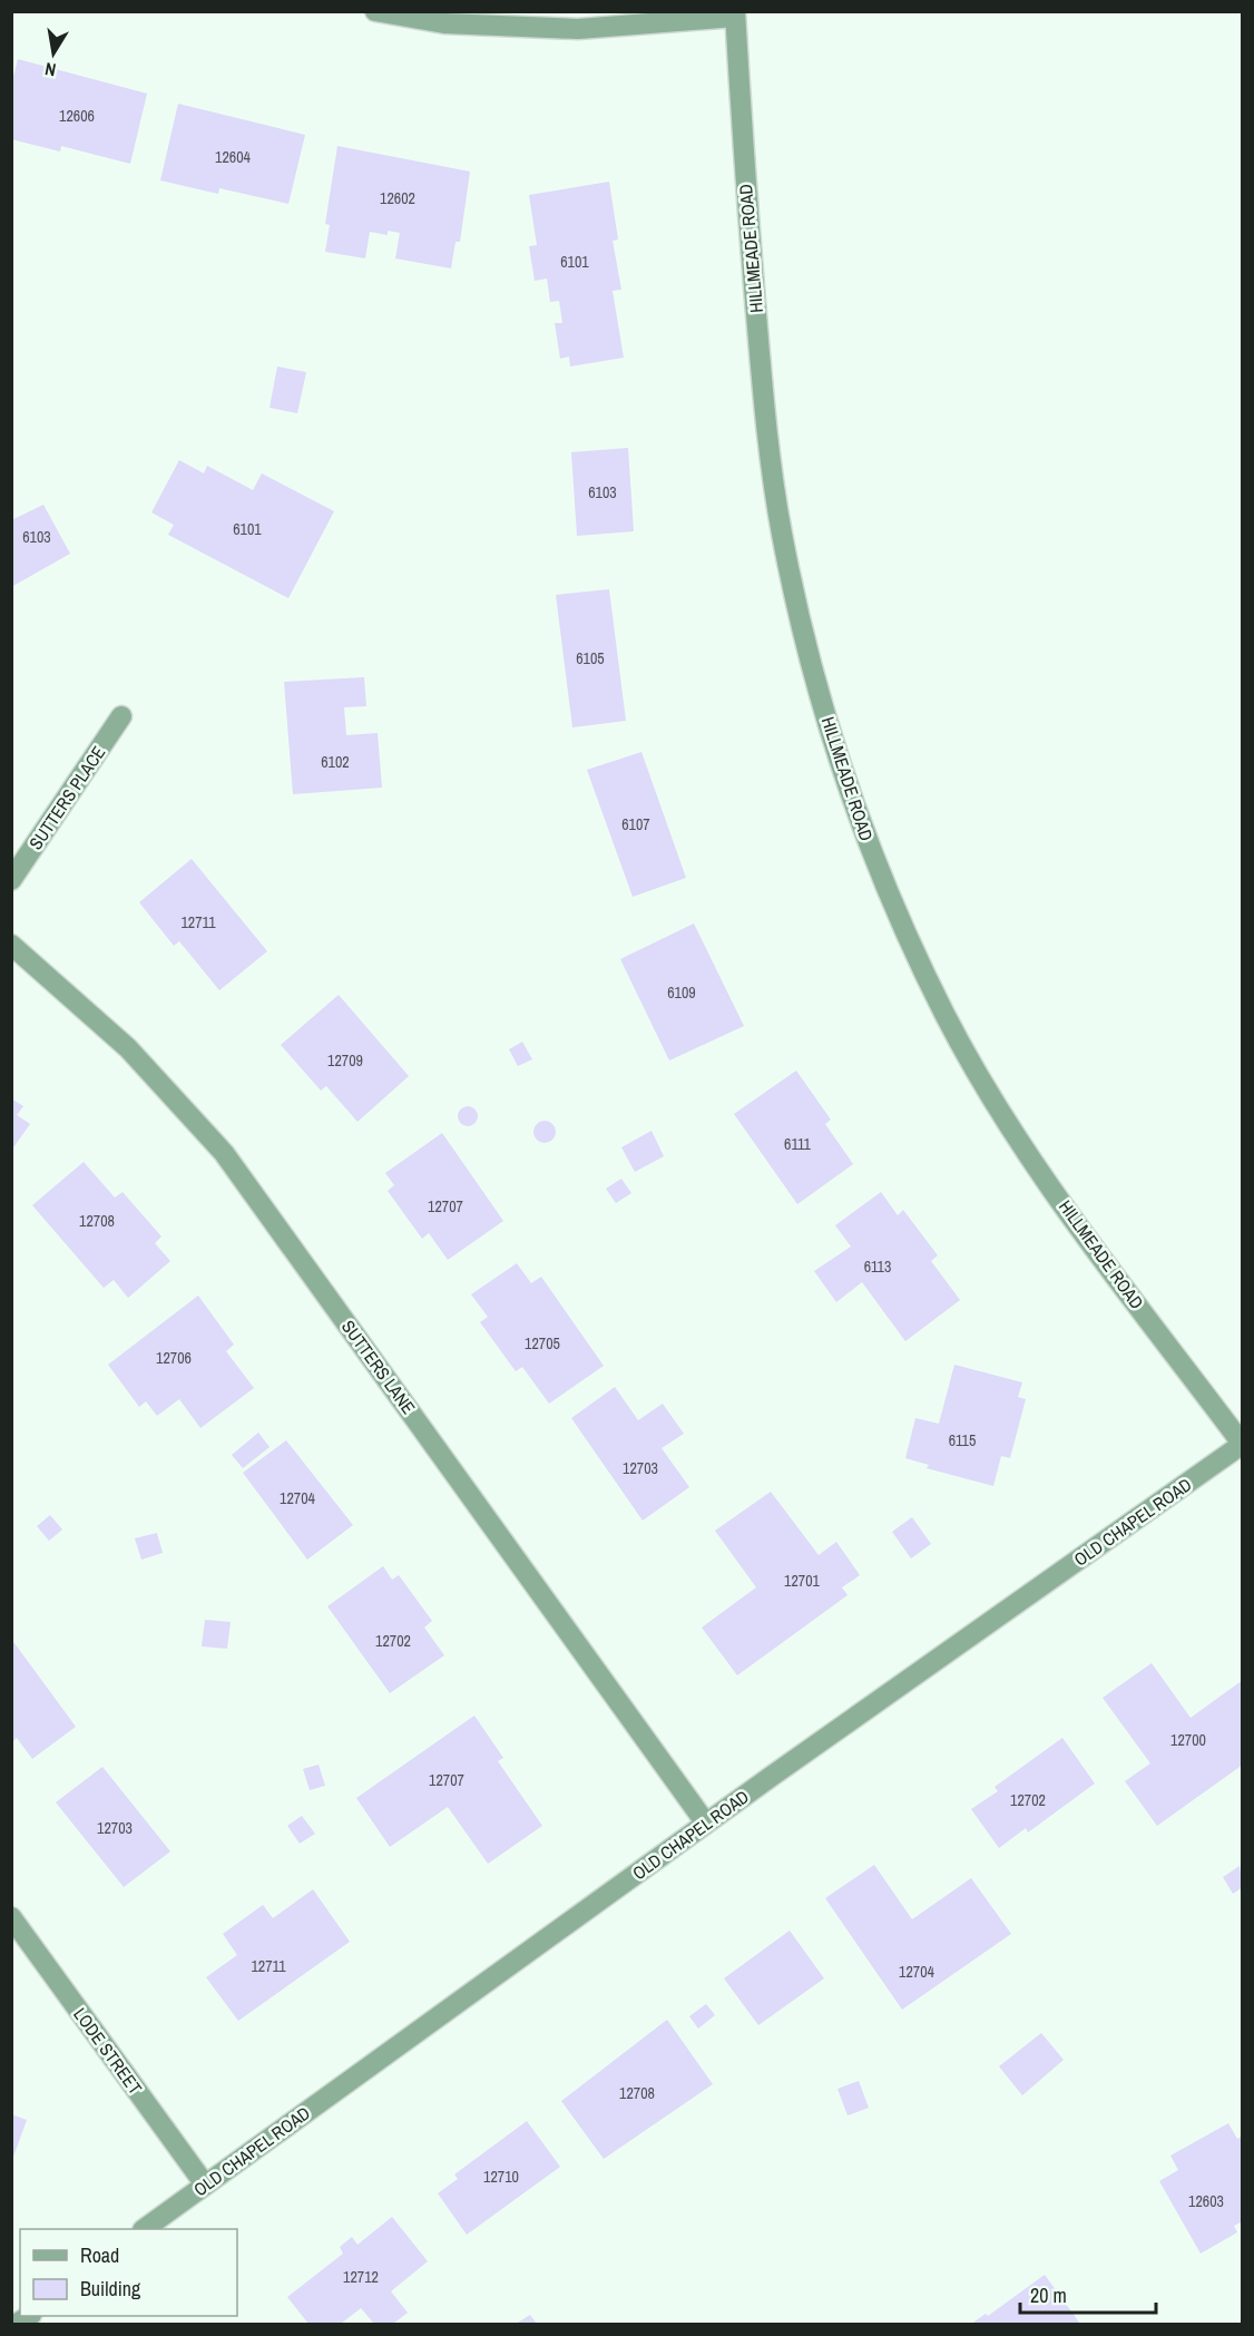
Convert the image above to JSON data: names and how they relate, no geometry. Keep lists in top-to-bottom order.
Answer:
{
  "streets": {
    "street": [
      "HILLMEADE ROAD",
      "SUTTERS PLACE",
      "SUTTERS LANE",
      "OLD CHAPEL ROAD",
      "LODE STREET"
    ]
  },
  "crossings": [
    ["HILLMEADE ROAD", "OLD CHAPEL ROAD"],
    ["SUTTERS LANE", "OLD CHAPEL ROAD"],
    ["OLD CHAPEL ROAD", "LODE STREET"]
  ],
  "house_numbers": [
    "12606",
    "12604",
    "12602",
    "6101",
    "6103",
    "6101",
    "6103",
    "6105",
    "6102",
    "6107",
    "12711",
    "6109",
    "12709",
    "6111",
    "12707",
    "12708",
    "6113",
    "12705",
    "12706",
    "6115",
    "12703",
    "12704",
    "12701",
    "12702",
    "12700",
    "12707",
    "12702",
    "12703",
    "12711",
    "12704",
    "12708",
    "12710",
    "12603",
    "12712"
  ],
  "legend": ["Road", "Building"],
  "scale_bar": "20 m",
  "north": "bottom"
}
